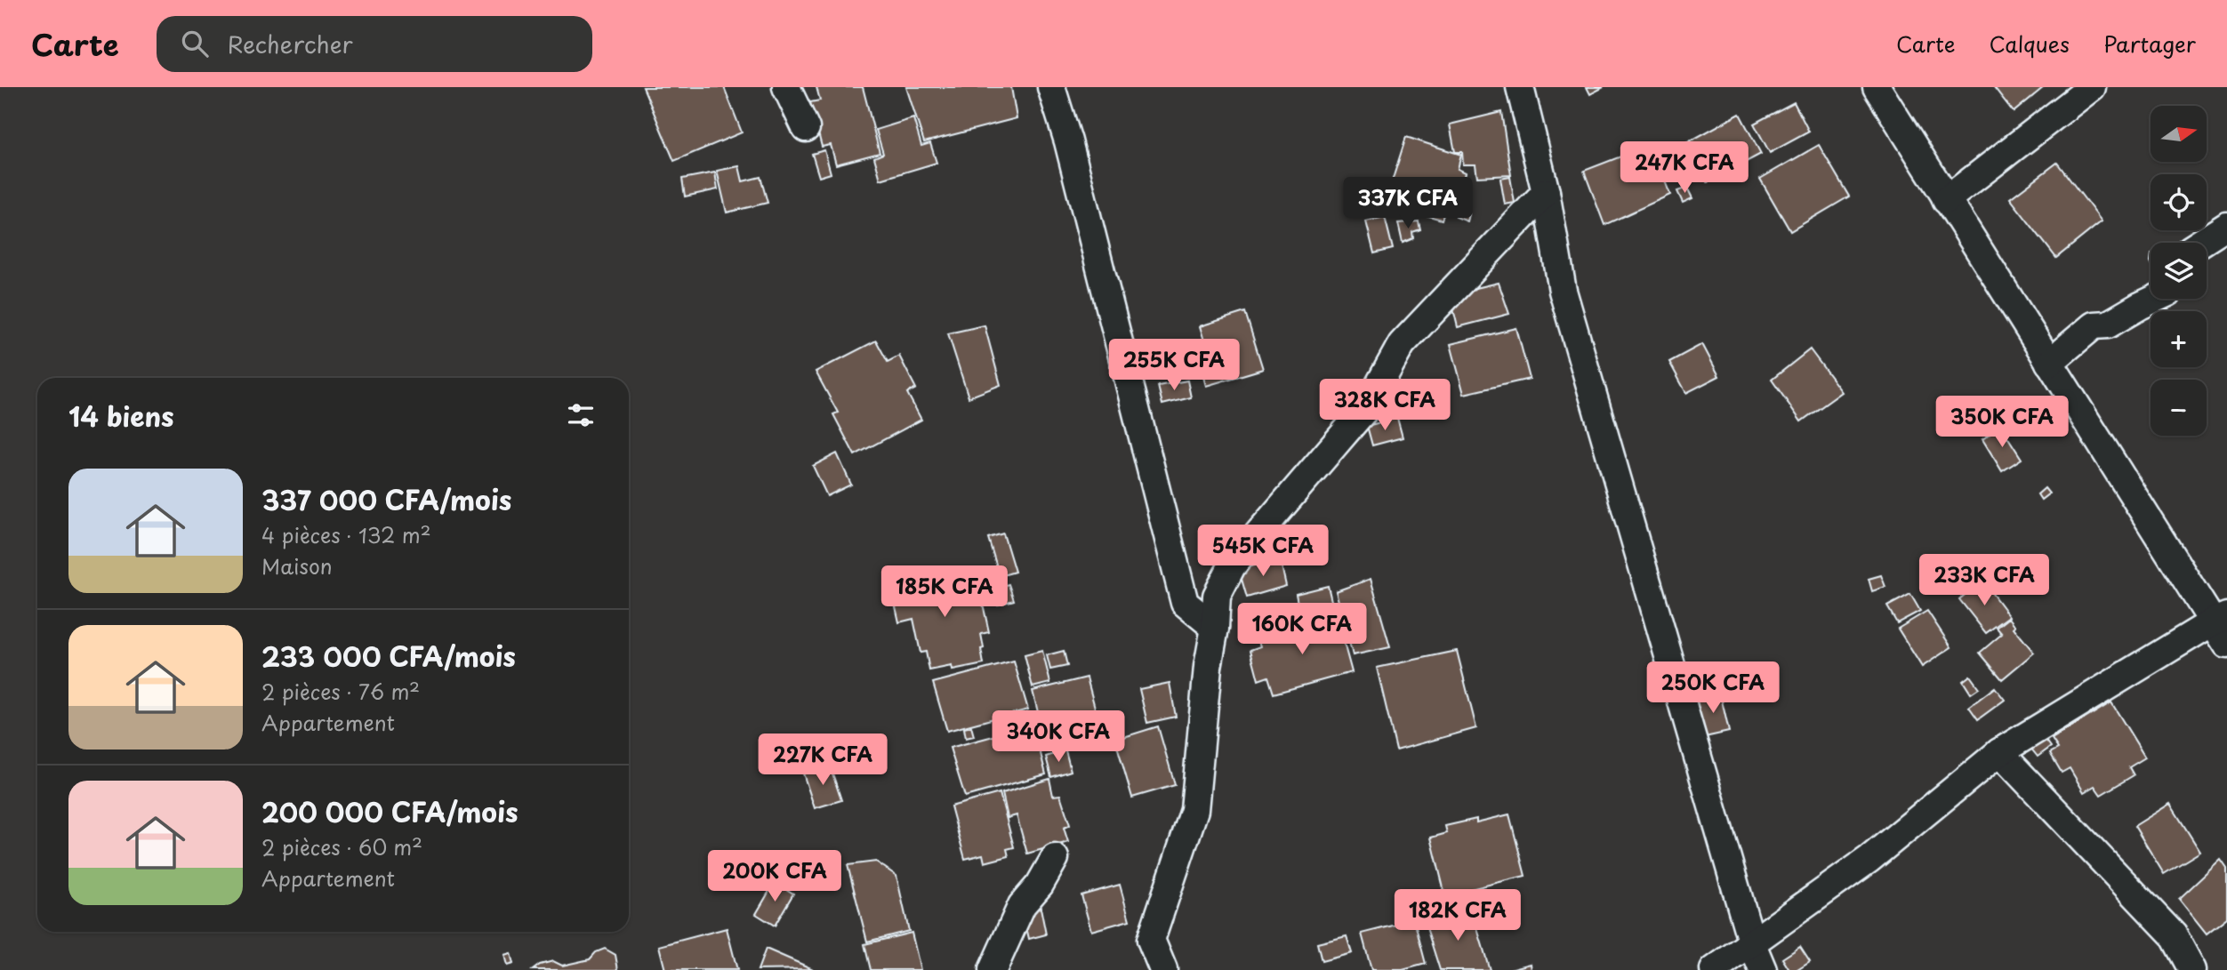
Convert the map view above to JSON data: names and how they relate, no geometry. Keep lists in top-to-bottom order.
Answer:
{
  "north": "right",
  "page": {
    "header": "Carte",
    "search": "Rechercher",
    "nav": ["Carte", "Calques", "Partager"],
    "map_buttons": ["+", "−"],
    "price": [
      "247K CFA",
      "337K CFA",
      "255K CFA",
      "328K CFA",
      "350K CFA",
      "545K CFA",
      "233K CFA",
      "185K CFA",
      "160K CFA",
      "250K CFA",
      "340K CFA",
      "227K CFA",
      "200K CFA",
      "182K CFA"
    ],
    "heading": "14 biens",
    "list": [
      {
        "name": "337 000 CFA/mois",
        "note": "4 pièces · 132 m² · Maison"
      },
      {
        "name": "233 000 CFA/mois",
        "note": "2 pièces · 76 m² · Appartement"
      },
      {
        "name": "200 000 CFA/mois",
        "note": "2 pièces · 60 m² · Appartement"
      }
    ]
  }
}
